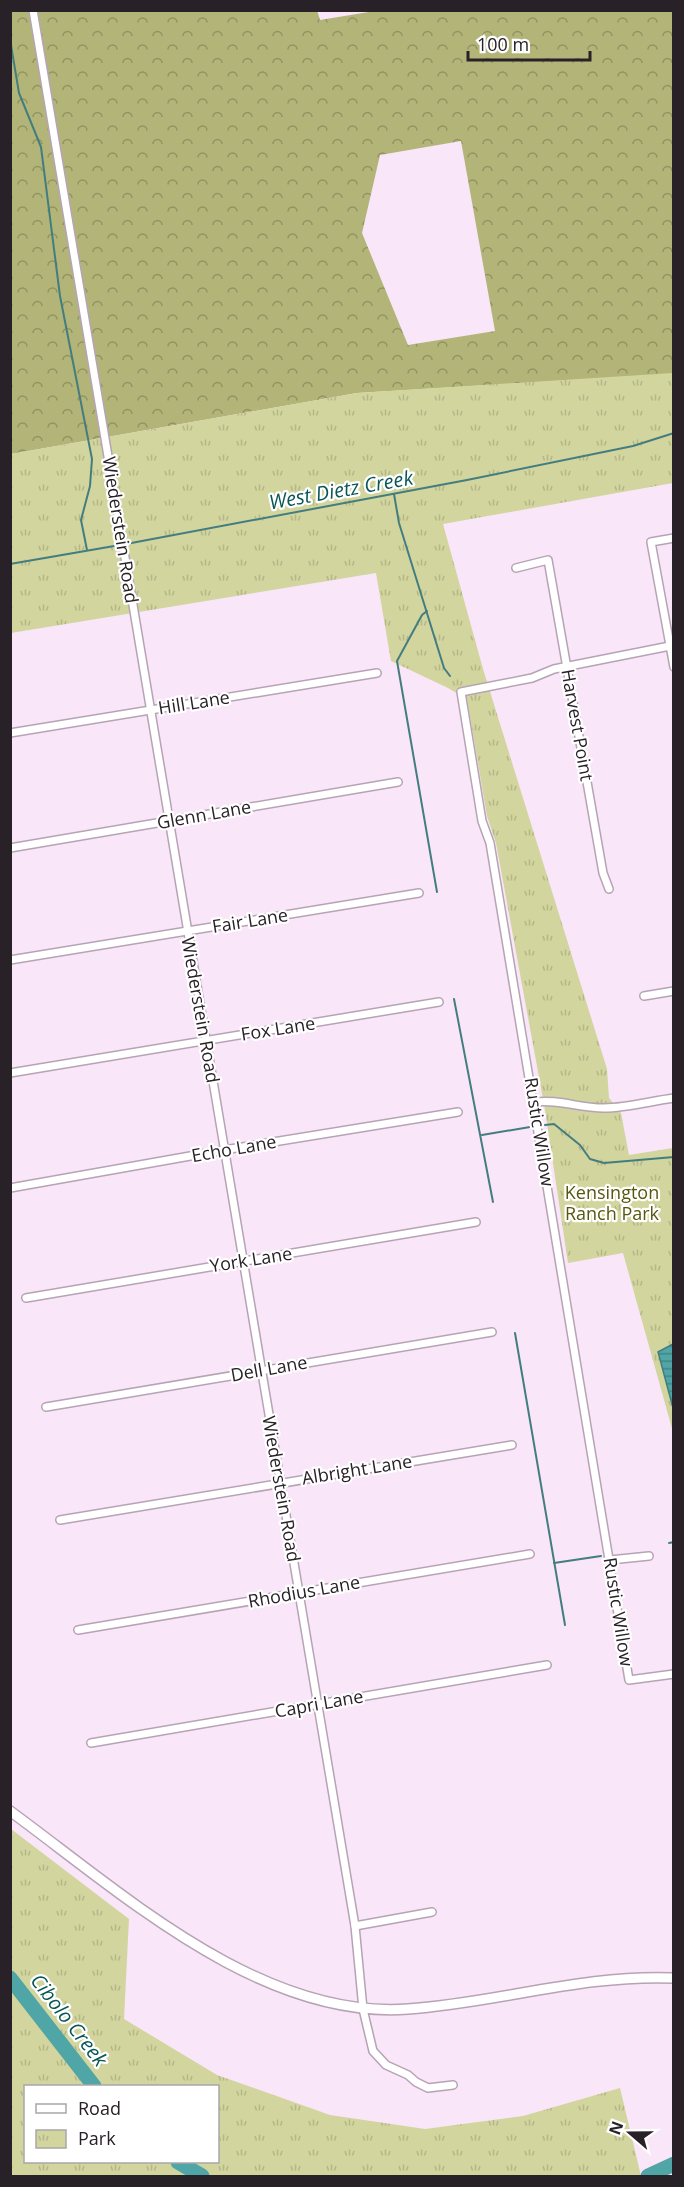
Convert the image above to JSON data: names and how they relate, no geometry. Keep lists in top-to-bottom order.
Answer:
{
  "streets": {
    "street": [
      "Wiederstein Road",
      "Hill Lane",
      "Harvest Point",
      "Glenn Lane",
      "Fair Lane",
      "Fox Lane",
      "Rustic Willow",
      "Echo Lane",
      "York Lane",
      "Dell Lane",
      "Albright Lane",
      "Rhodius Lane",
      "Capri Lane"
    ]
  },
  "crossings": [
    ["Wiederstein Road", "Hill Lane"],
    ["Wiederstein Road", "Glenn Lane"],
    ["Wiederstein Road", "Fair Lane"],
    ["Wiederstein Road", "Fox Lane"],
    ["Wiederstein Road", "Echo Lane"],
    ["Wiederstein Road", "York Lane"],
    ["Wiederstein Road", "Dell Lane"],
    ["Wiederstein Road", "Albright Lane"],
    ["Wiederstein Road", "Rhodius Lane"],
    ["Wiederstein Road", "Capri Lane"],
    ["Harvest Point", "Rustic Willow"]
  ],
  "water": ["West Dietz Creek", "Cibolo Creek"],
  "parks": ["Kensington Ranch Park"],
  "legend": ["Road", "Park"],
  "scale_bar": "100 m",
  "north": "left"
}
